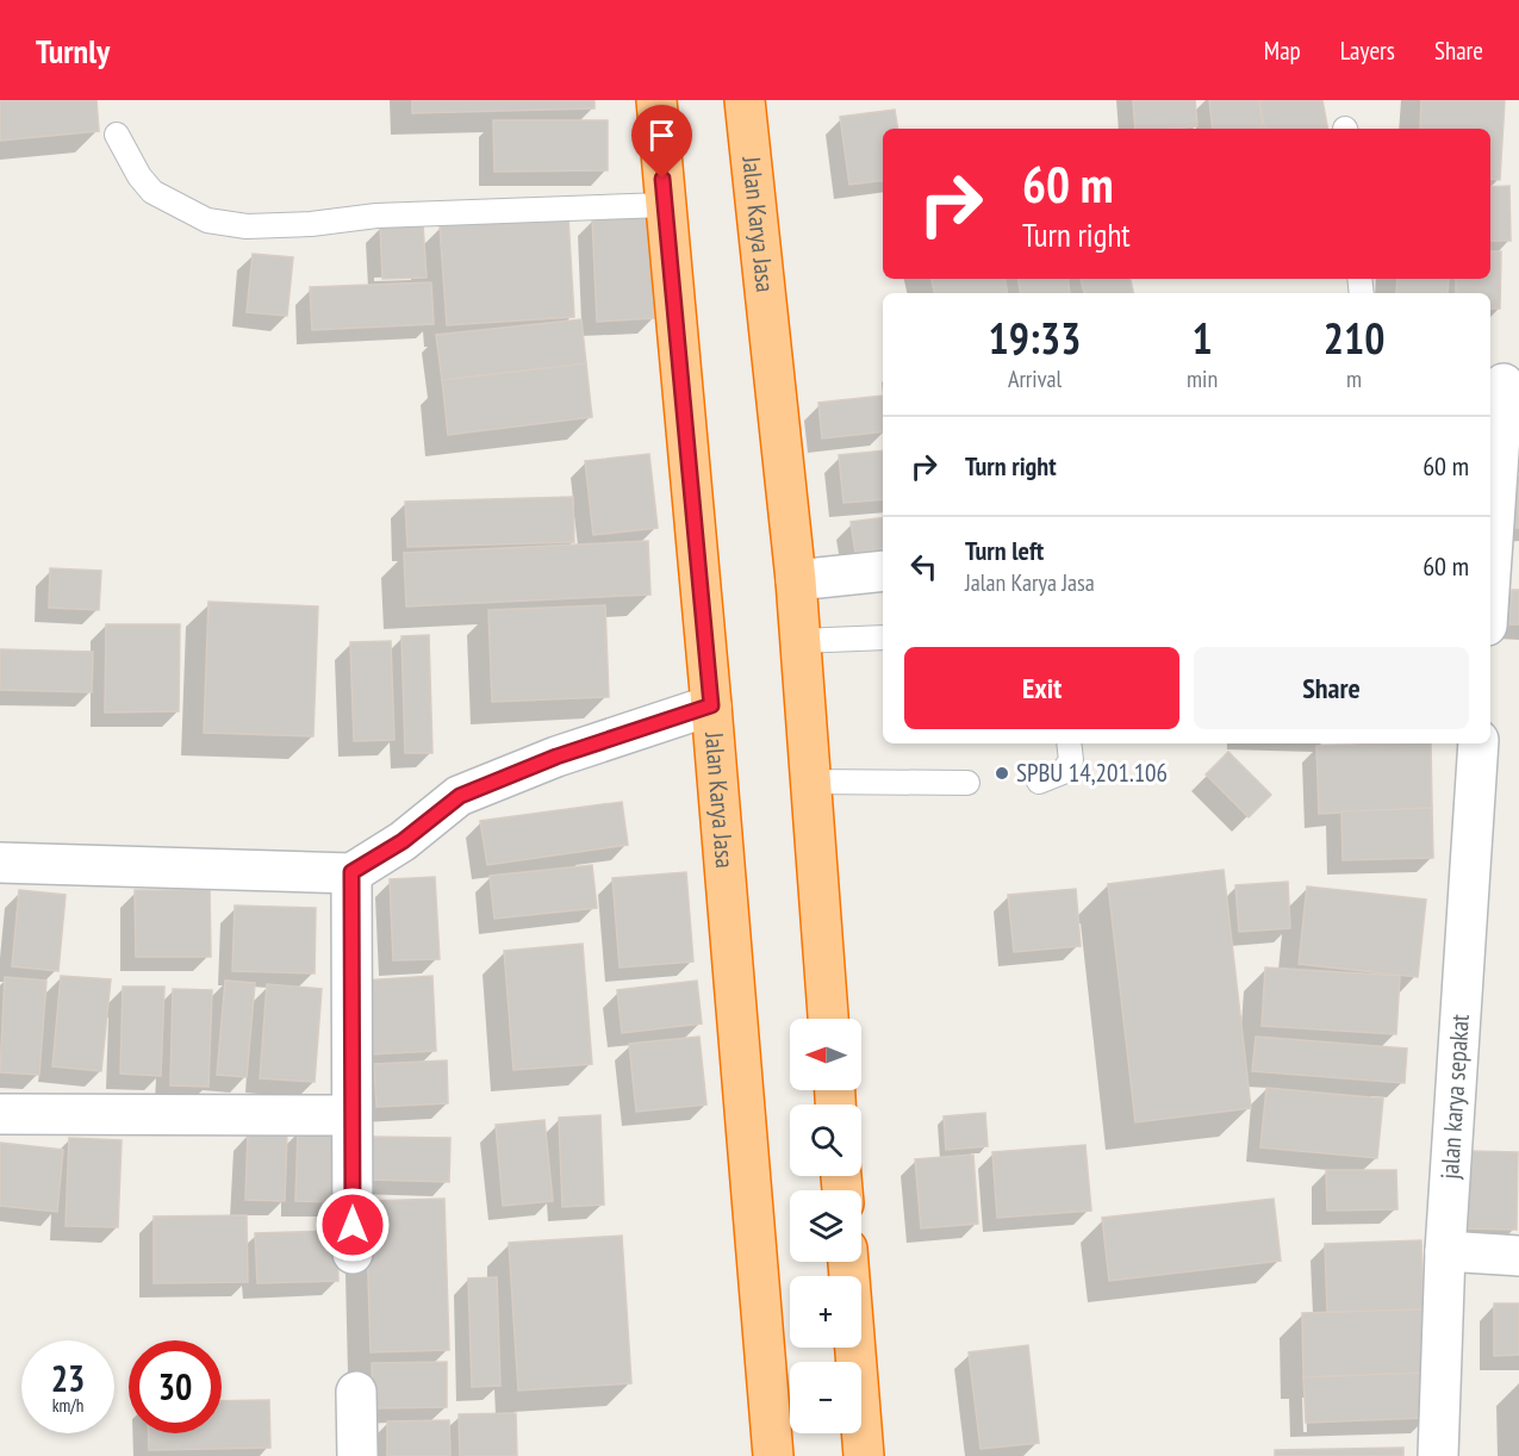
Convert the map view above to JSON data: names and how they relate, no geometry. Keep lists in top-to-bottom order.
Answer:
{
  "streets": {
    "highway": ["Jalan Karya Jasa"],
    "street": ["jalan karya sepakat"]
  },
  "places": ["SPBU 14,201.106"],
  "north": "left",
  "page": {
    "header": "Turnly",
    "nav": ["Map", "Layers", "Share"],
    "turn": ["60 m", "Turn right"],
    "eta": [
      "19:33",
      "Arrival",
      "1",
      "min",
      "210",
      "m"
    ],
    "list": [
      {
        "name": "Turn right",
        "value": "60 m"
      },
      {
        "name": "Turn left",
        "note": "Jalan Karya Jasa",
        "value": "60 m"
      }
    ],
    "buttons": ["Exit", "Share"],
    "map_buttons": ["+", "−"],
    "speed": "23 km/h",
    "limit": "30"
  }
}
